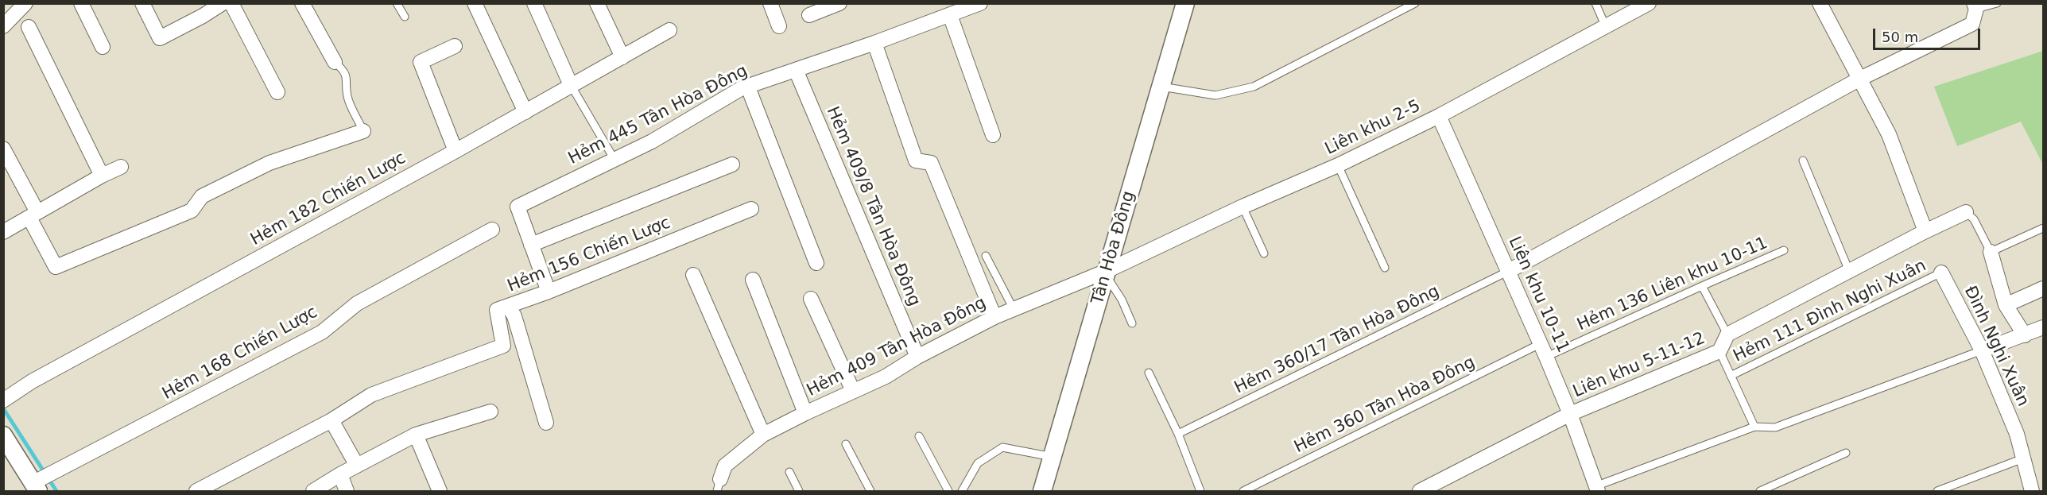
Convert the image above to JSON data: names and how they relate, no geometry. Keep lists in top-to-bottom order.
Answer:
{
  "streets": {
    "street": [
      "Hẻm 445 Tân Hòa Đông",
      "Liên khu 2-5",
      "Hẻm 182 Chiến Lược",
      "Hẻm 409/8 Tân Hòa Đông",
      "Tân Hòa Đông",
      "Hẻm 156 Chiến Lược",
      "Liên khu 10-11",
      "Đình Nghi Xuân",
      "Hẻm 409 Tân Hòa Đông",
      "Hẻm 168 Chiến Lược",
      "Liên khu 5-11-12"
    ],
    "lane": [
      "Hẻm 136 Liên khu 10-11",
      "Hẻm 111 Đình Nghi Xuân",
      "Hẻm 360/17 Tân Hòa Đông",
      "Hẻm 360 Tân Hòa Đông"
    ]
  },
  "crossings": [
    ["Hẻm 445 Tân Hòa Đông", "Hẻm 409/8 Tân Hòa Đông"],
    ["Liên khu 2-5", "Tân Hòa Đông"],
    ["Liên khu 2-5", "Liên khu 10-11"],
    ["Liên khu 2-5", "Hẻm 409 Tân Hòa Đông"],
    ["Hẻm 409/8 Tân Hòa Đông", "Hẻm 409 Tân Hòa Đông"],
    ["Tân Hòa Đông", "Hẻm 409 Tân Hòa Đông"],
    ["Hẻm 136 Liên khu 10-11", "Liên khu 10-11"],
    ["Hẻm 136 Liên khu 10-11", "Hẻm 360 Tân Hòa Đông"],
    ["Liên khu 10-11", "Hẻm 360/17 Tân Hòa Đông"],
    ["Liên khu 10-11", "Liên khu 5-11-12"],
    ["Liên khu 10-11", "Hẻm 360 Tân Hòa Đông"],
    ["Hẻm 111 Đình Nghi Xuân", "Đình Nghi Xuân"]
  ],
  "scale_bar": "50 m"
}
